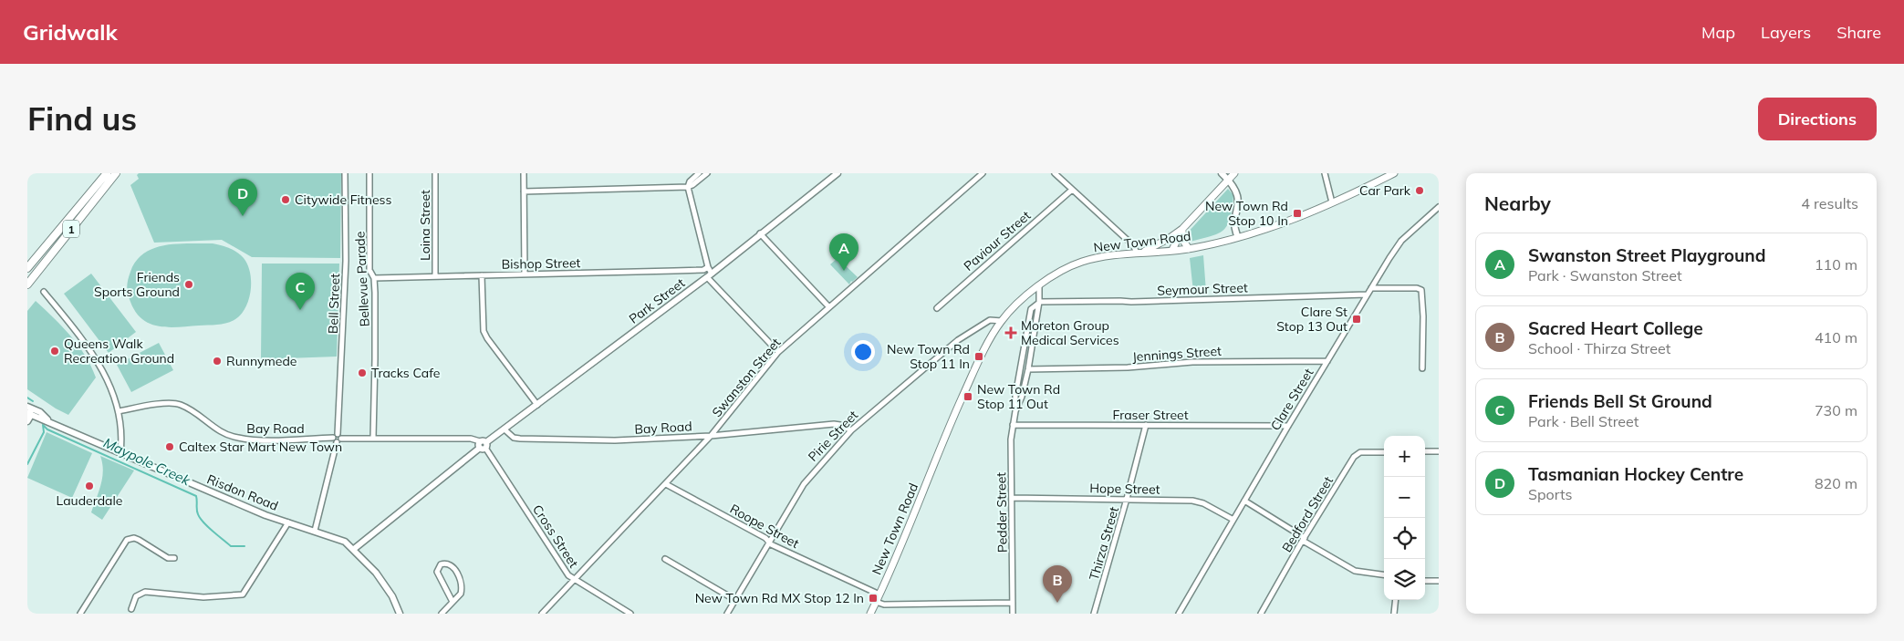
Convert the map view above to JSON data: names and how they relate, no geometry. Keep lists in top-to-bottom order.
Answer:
{
  "streets": {
    "highway": ["1"],
    "main road": ["New Town Road"],
    "street": [
      "Loina Street",
      "Paviour Street",
      "Bishop Street",
      "Bellevue Parade",
      "Seymour Street",
      "Park Street",
      "Bell Street",
      "Jennings Street",
      "Swanston Street",
      "Clare Street",
      "Fraser Street",
      "Bay Road",
      "Pirie Street",
      "Hope Street",
      "Risdon Road",
      "Pedder Street",
      "Bedford Street",
      "Roope Street",
      "Cross Street",
      "Thirza Street"
    ]
  },
  "crossings": [
    ["Loina Street", "Bishop Street"],
    ["New Town Road", "Pirie Street"],
    ["New Town Road", "Pedder Street"],
    ["New Town Road", "Roope Street"],
    ["Bishop Street", "Bellevue Parade"],
    ["Seymour Street", "Clare Street"],
    ["Seymour Street", "Pedder Street"],
    ["Park Street", "Bay Road"],
    ["Park Street", "Risdon Road"],
    ["Park Street", "Cross Street"],
    ["Jennings Street", "Clare Street"],
    ["Jennings Street", "Pedder Street"],
    ["Swanston Street", "Bay Road"],
    ["Swanston Street", "Roope Street"],
    ["Swanston Street", "Cross Street"],
    ["Clare Street", "Fraser Street"],
    ["Clare Street", "Hope Street"],
    ["Fraser Street", "Pedder Street"],
    ["Fraser Street", "Thirza Street"],
    ["Bay Road", "Pirie Street"],
    ["Pirie Street", "Roope Street"],
    ["Hope Street", "Pedder Street"],
    ["Hope Street", "Thirza Street"]
  ],
  "water": ["Maypole Creek"],
  "places": {
    "other": [
      "Car Park",
      "Citywide Fitness",
      "Friends Sports Ground",
      "Queens Walk Recreation Ground",
      "Runnymede",
      "Tracks Cafe",
      "Caltex Star Mart New Town",
      "Lauderdale"
    ],
    "transit": [
      "New Town Rd Stop 10 In",
      "Clare St Stop 13 Out",
      "New Town Rd Stop 11 In",
      "New Town Rd Stop 11 Out",
      "New Town Rd MX Stop 12 In"
    ],
    "health": ["Moreton Group Medical Services"]
  },
  "page": {
    "header": "Gridwalk",
    "nav": ["Map", "Layers", "Share"],
    "buttons": "Directions",
    "title": "Find us",
    "heading": ["Nearby", "4 results"],
    "pins": [
      "D",
      "A",
      "C",
      "B"
    ],
    "list": [
      {
        "mark": "A",
        "name": "Swanston Street Playground",
        "note": "Park · Swanston Street",
        "value": "110 m"
      },
      {
        "mark": "B",
        "name": "Sacred Heart College",
        "note": "School · Thirza Street",
        "value": "410 m"
      },
      {
        "mark": "C",
        "name": "Friends Bell St Ground",
        "note": "Park · Bell Street",
        "value": "730 m"
      },
      {
        "mark": "D",
        "name": "Tasmanian Hockey Centre",
        "note": "Sports",
        "value": "820 m"
      }
    ],
    "map_buttons": ["+", "−"]
  }
}
